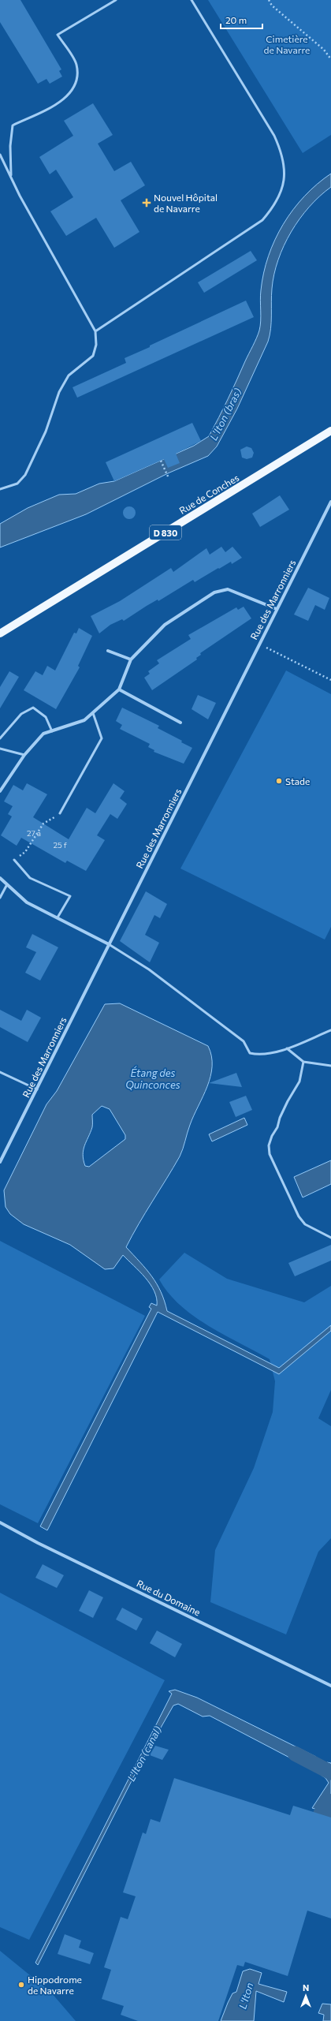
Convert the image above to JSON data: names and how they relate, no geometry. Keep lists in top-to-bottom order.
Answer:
{
  "streets": {
    "main road": ["Rue de Conches", "D 830"],
    "street": ["Rue des Marronniers", "Rue du Domaine"]
  },
  "water": [
    "L'Iton (bras)",
    "Étang des Quinconces",
    "L'Iton (canal)",
    "L'Iton"
  ],
  "parks": ["Cimetière de Navarre"],
  "places": {
    "health": ["Nouvel Hôpital de Navarre"],
    "other": ["Stade", "Hippodrome de Navarre"]
  },
  "house_numbers": ["27 a", "25 f"],
  "scale_bar": "20 m",
  "north": "top"
}
